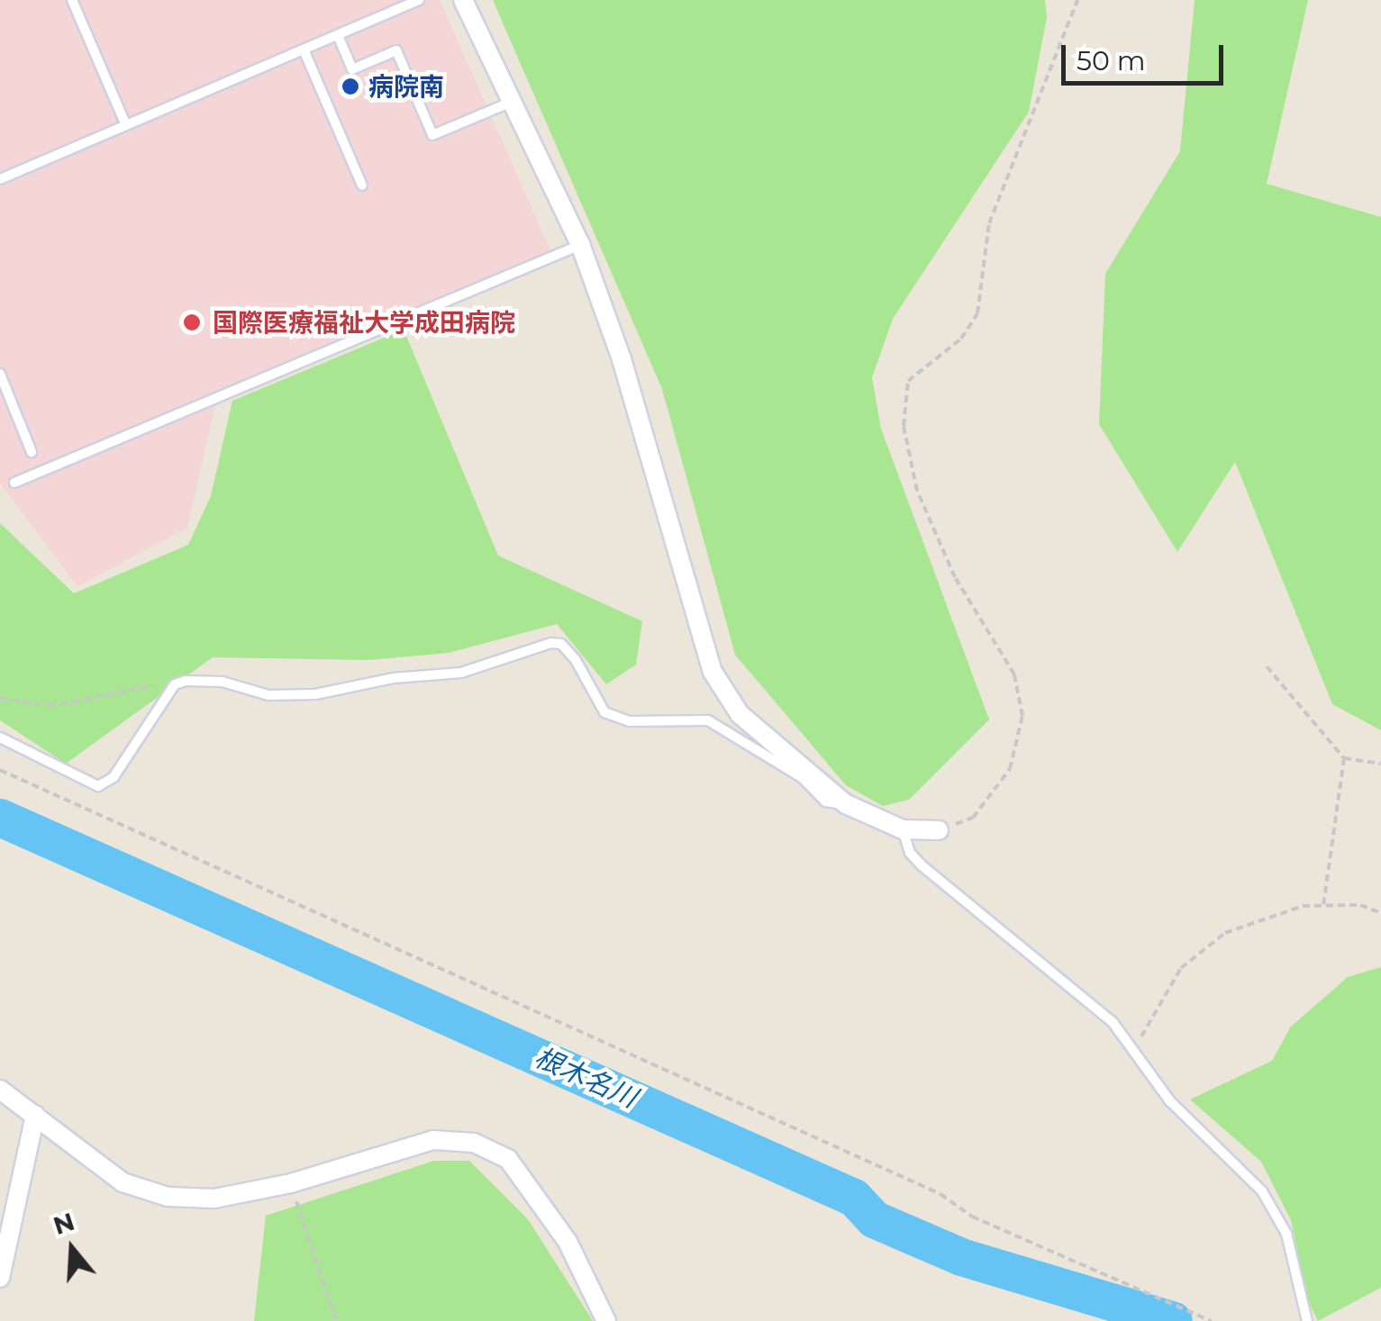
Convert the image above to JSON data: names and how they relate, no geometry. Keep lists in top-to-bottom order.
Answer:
{
  "water": ["根木名川"],
  "places": ["病院南", "国際医療福祉大学成田病院"],
  "scale_bar": "50 m",
  "north": "top"
}
